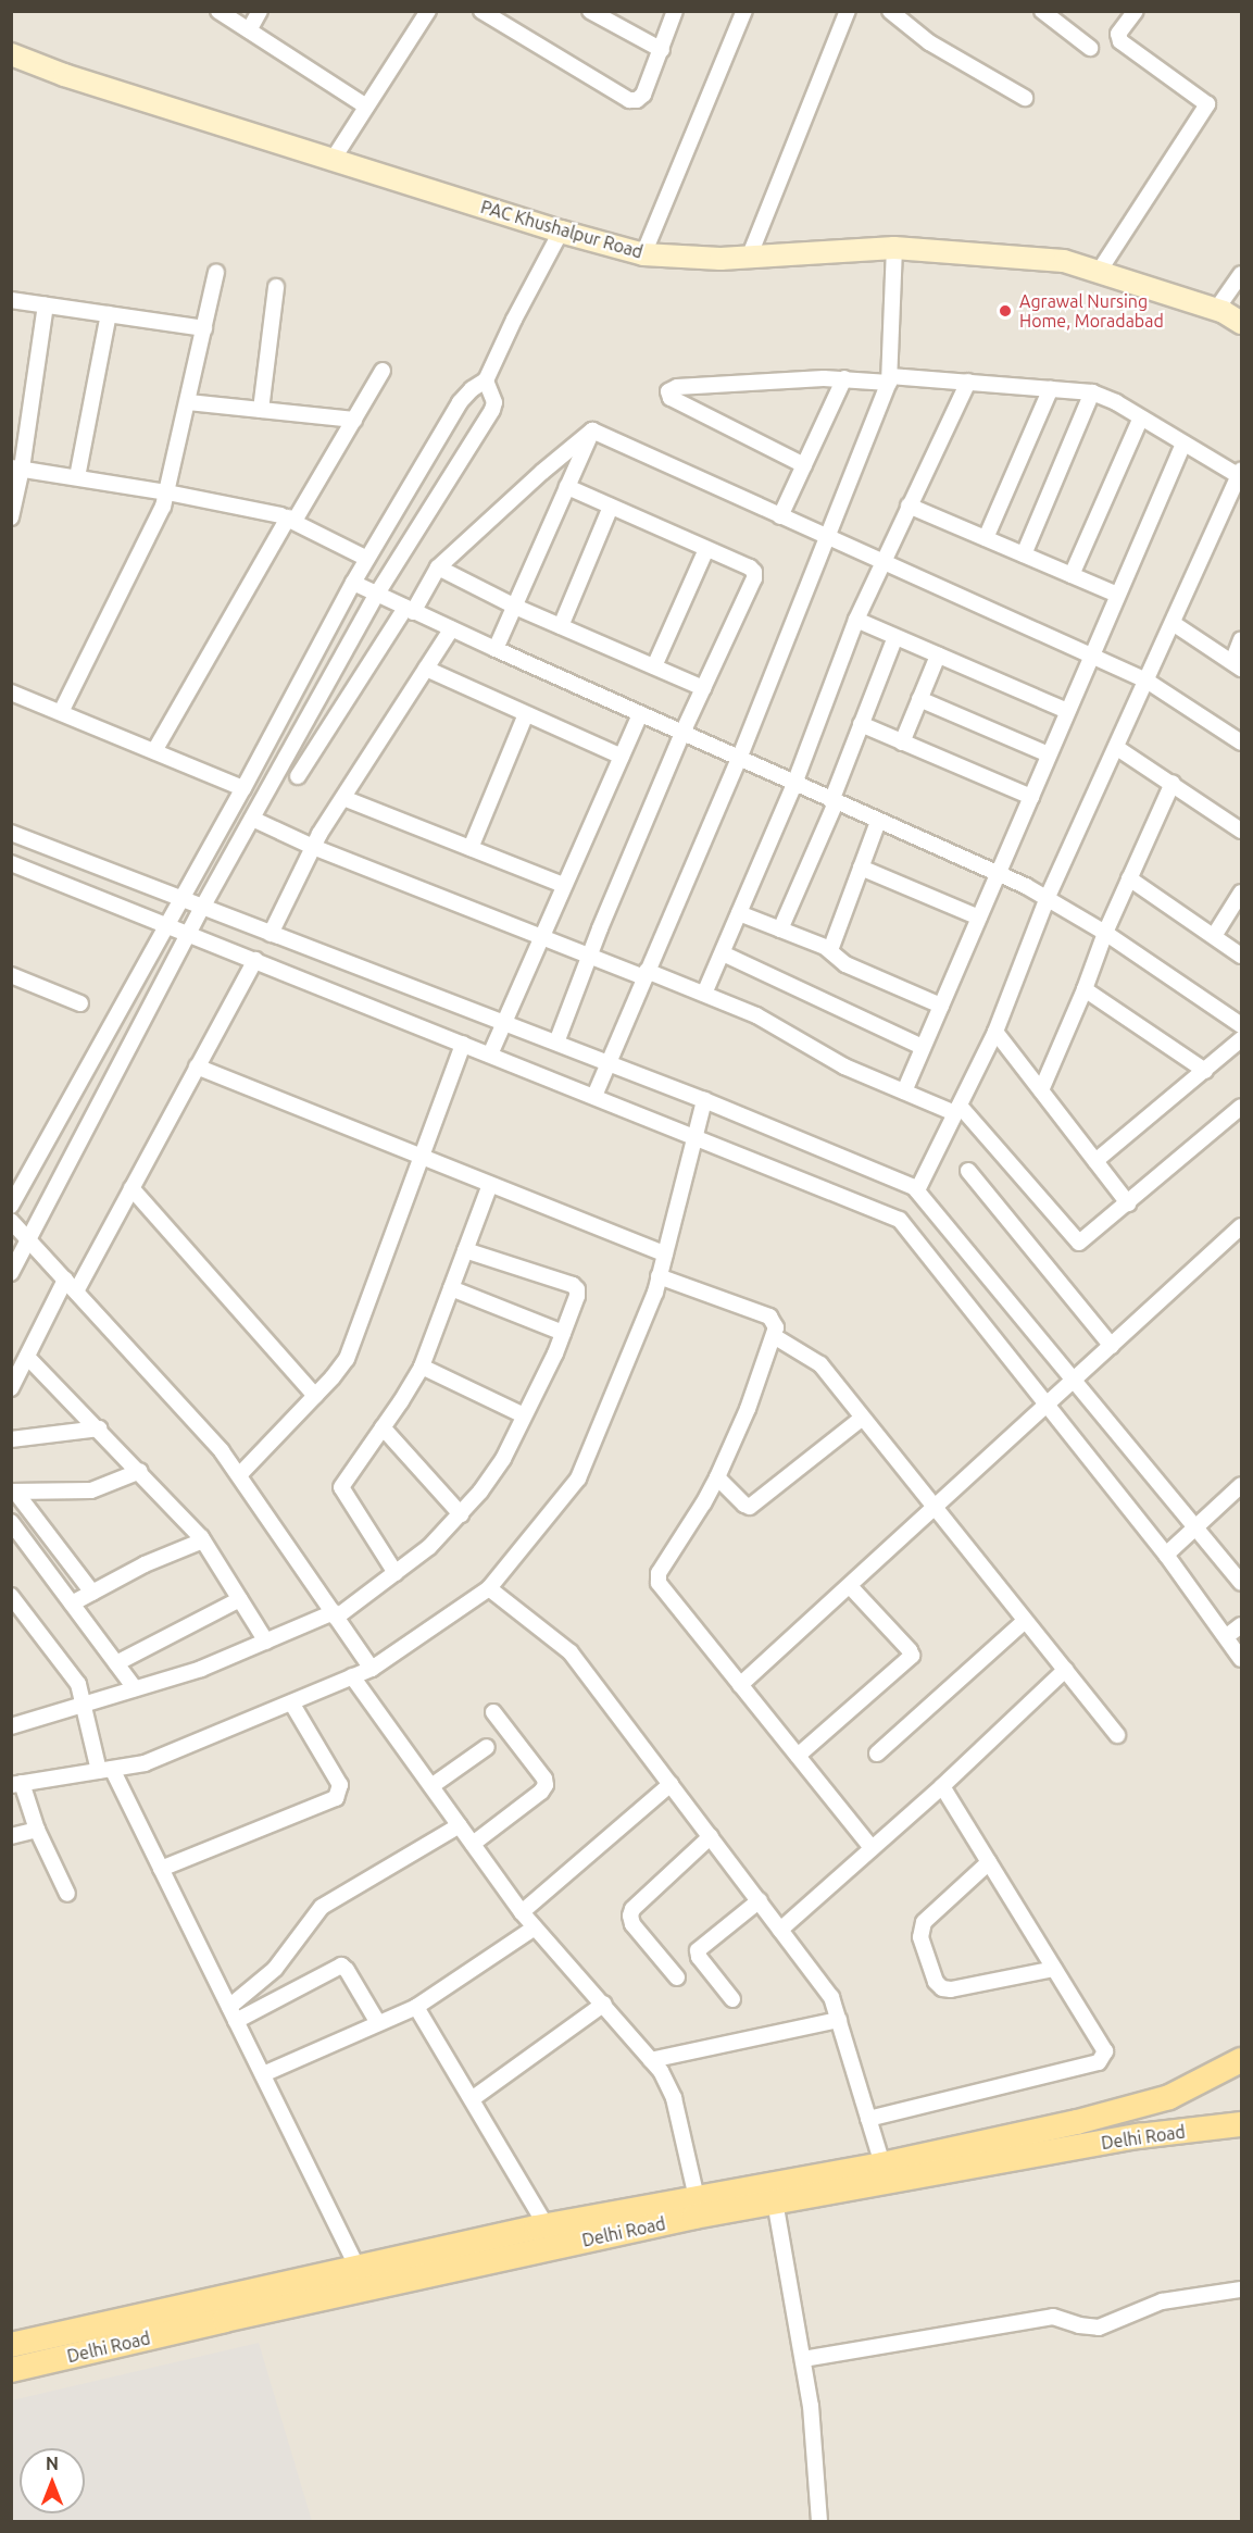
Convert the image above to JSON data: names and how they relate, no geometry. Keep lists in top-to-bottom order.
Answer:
{
  "streets": {
    "main road": ["PAC Khushalpur Road", "Delhi Road"]
  },
  "places": ["Agrawal Nursing Home, Moradabad"],
  "north": "top"
}
